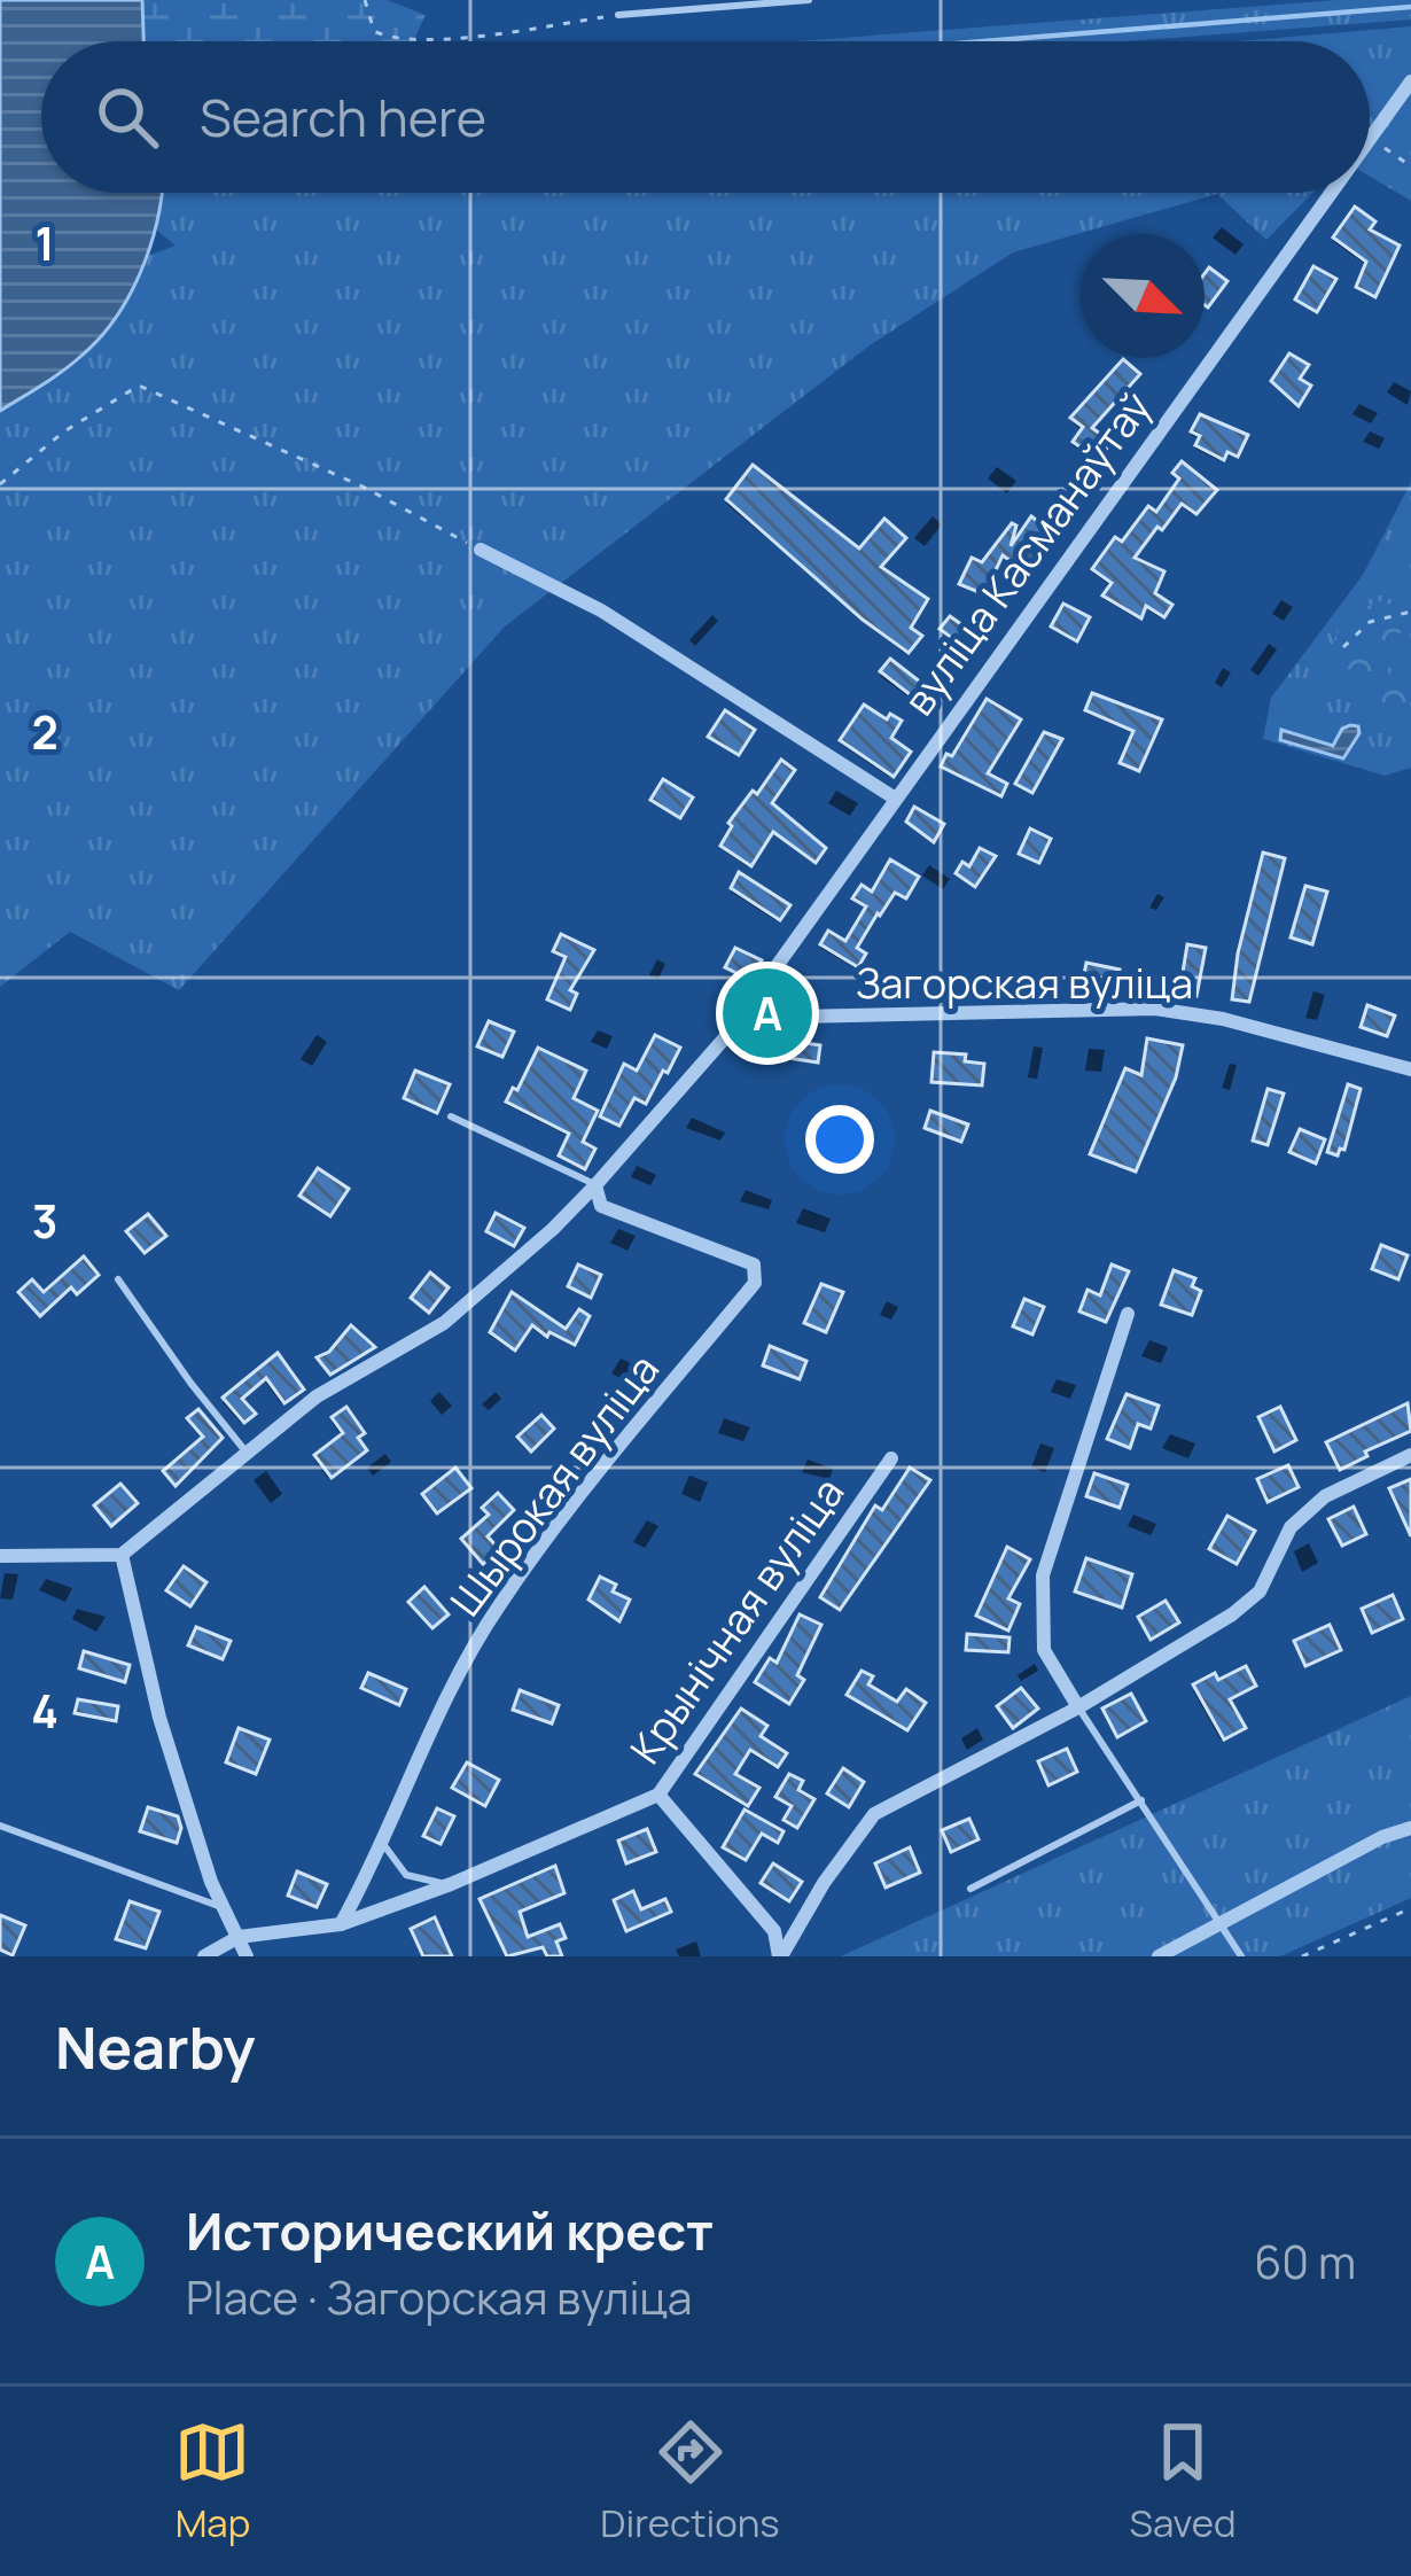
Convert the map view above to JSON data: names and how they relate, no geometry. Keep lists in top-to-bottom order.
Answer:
{
  "streets": {
    "street": [
      "вуліца Касманаўтаў",
      "Загорская вуліца",
      "Шырокая вуліца",
      "Крынічная вуліца"
    ]
  },
  "crossings": [
    ["вуліца Касманаўтаў", "Загорская вуліца"],
    ["вуліца Касманаўтаў", "Шырокая вуліца"],
    ["Шырокая вуліца", "Крынічная вуліца"]
  ],
  "north": "bottom right",
  "page": {
    "search": "Search here",
    "pins": "A",
    "heading": "Nearby",
    "list": [
      {
        "mark": "A",
        "name": "Исторический крест",
        "note": "Place · Загорская вуліца",
        "value": "60 m"
      }
    ],
    "nav": ["Map", "Directions", "Saved"]
  },
  "grid": {
    "rows": [
      "1",
      "2",
      "3",
      "4"
    ]
  }
}
